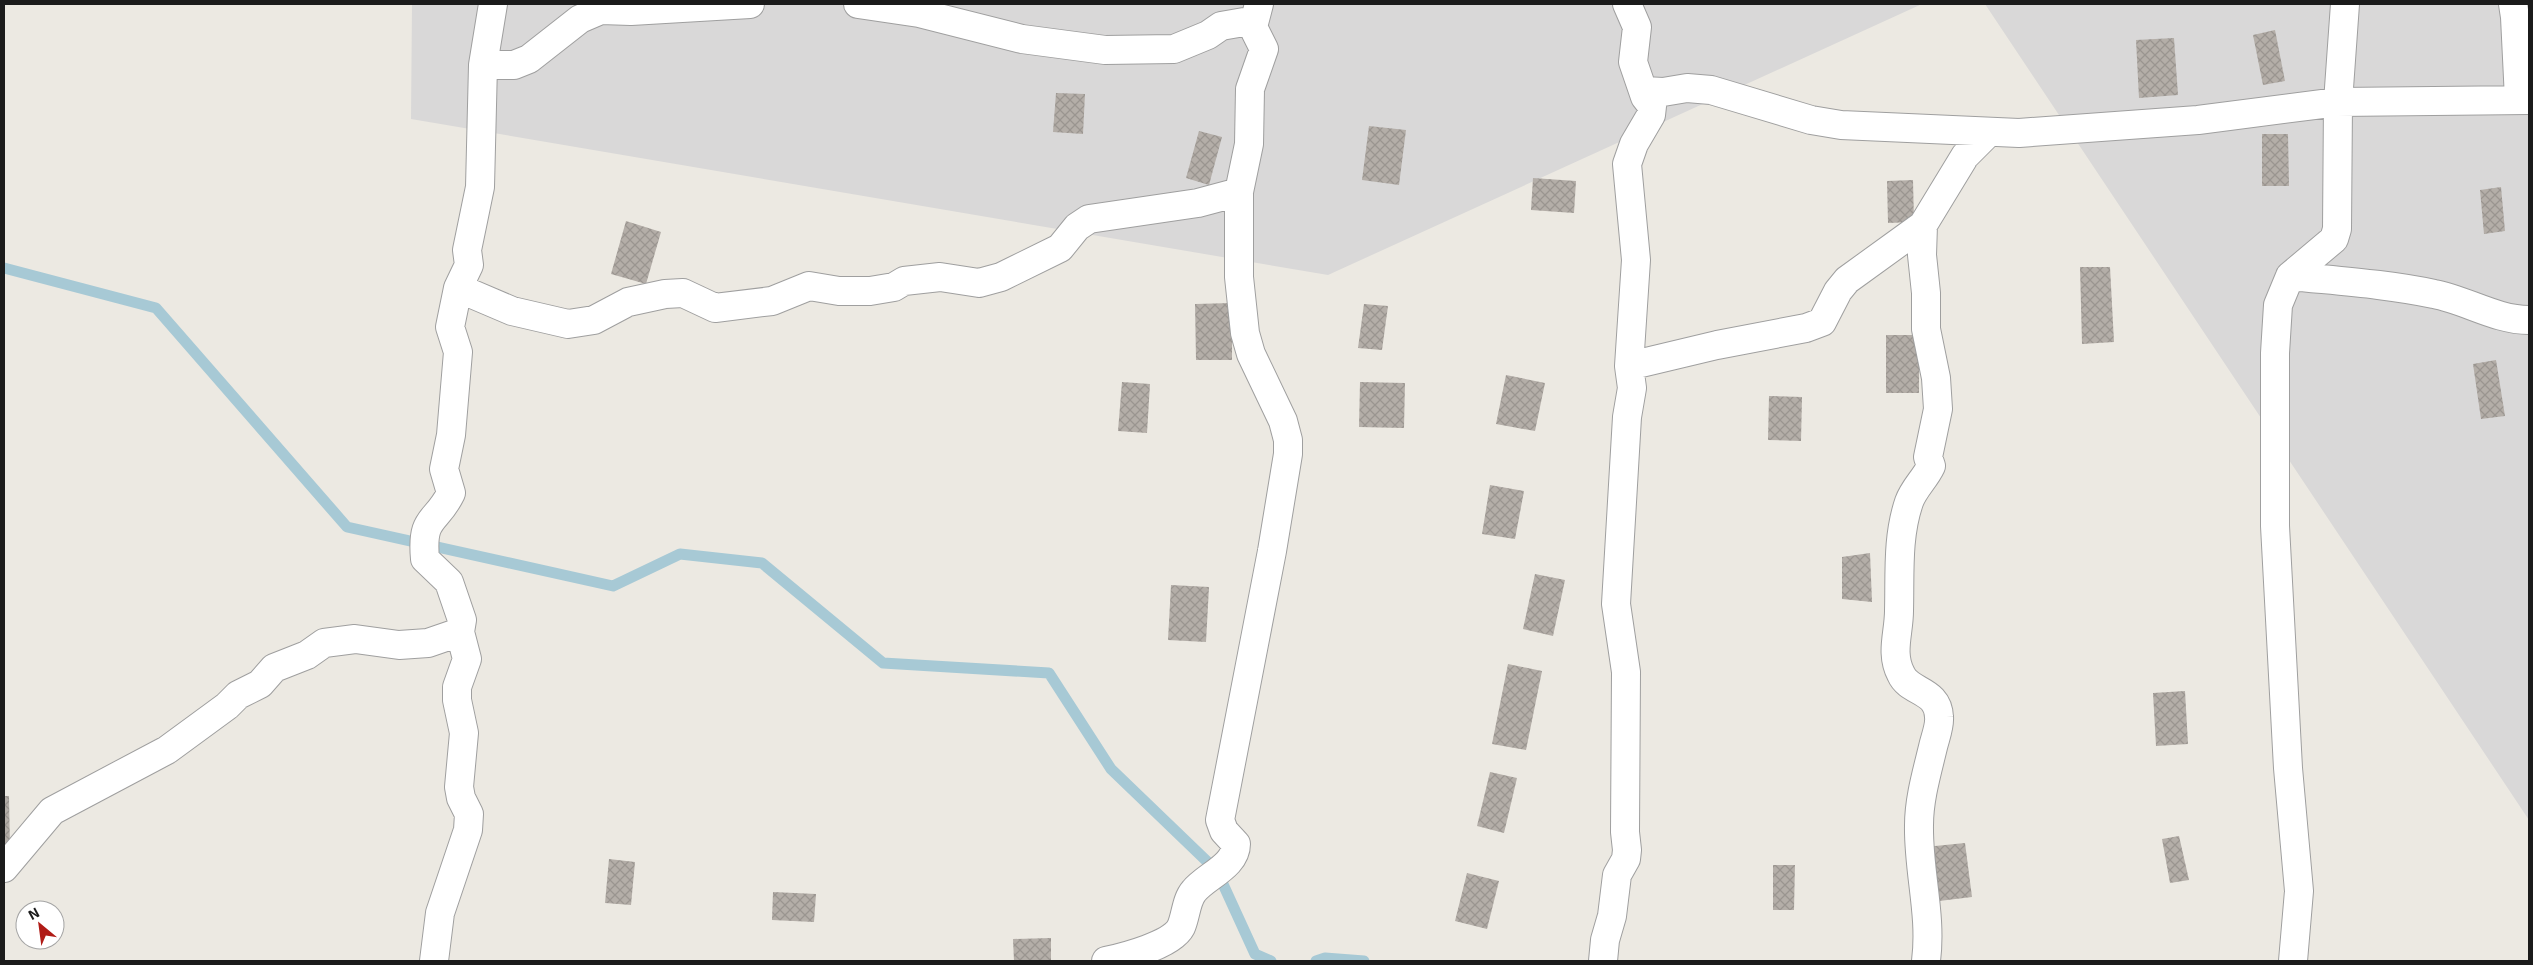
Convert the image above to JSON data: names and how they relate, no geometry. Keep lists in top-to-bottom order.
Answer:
{
  "north": "top left"
}
